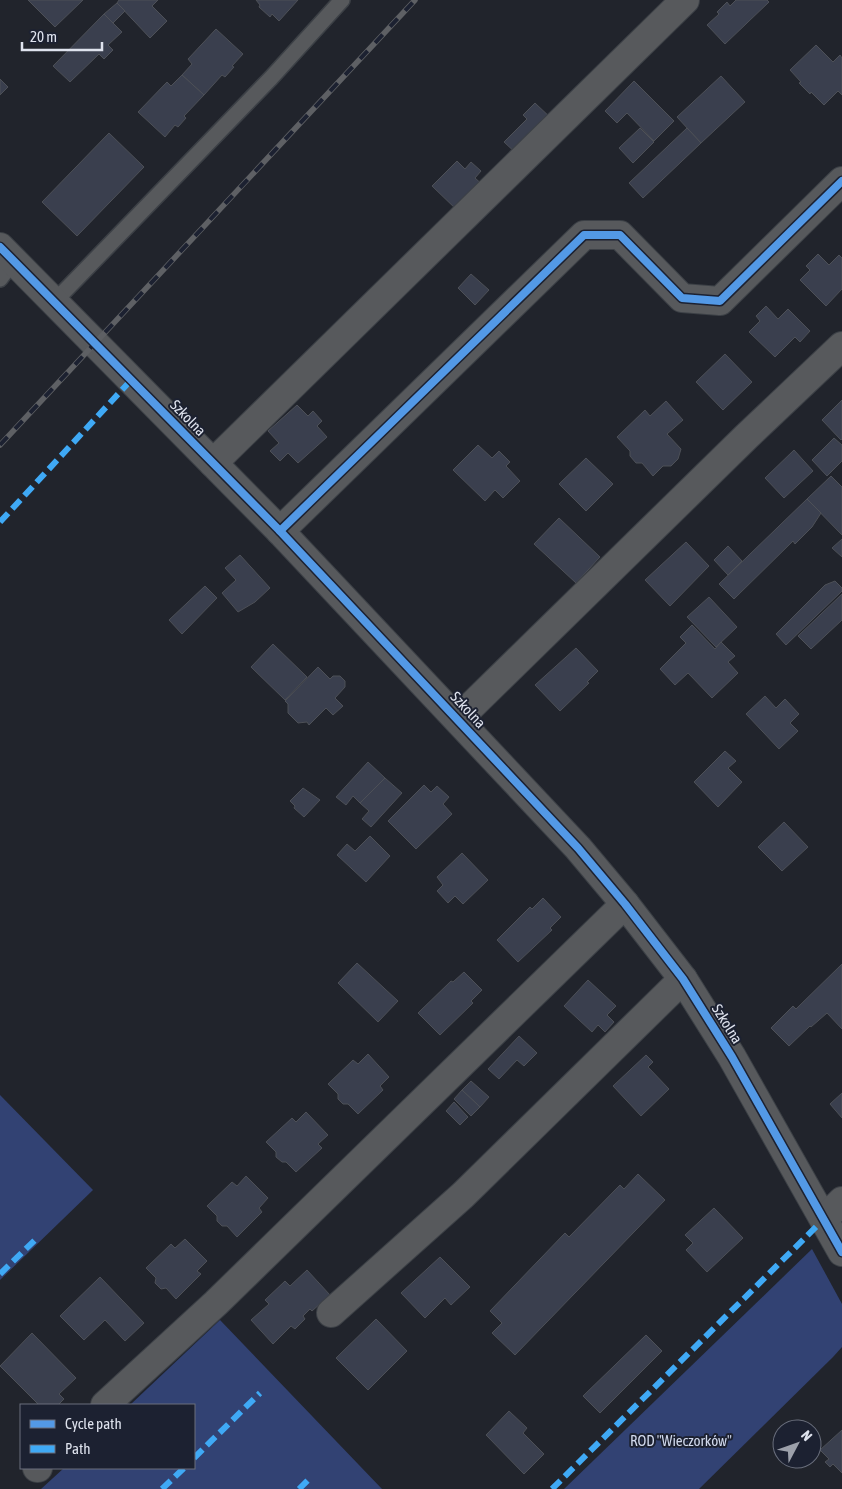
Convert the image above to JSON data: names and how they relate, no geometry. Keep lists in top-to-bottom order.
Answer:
{
  "streets": {
    "street": ["Szkolna"]
  },
  "parks": ["ROD \"Wieczorków\""],
  "legend": ["Cycle path", "Path"],
  "scale_bar": "20 m",
  "north": "top right"
}
